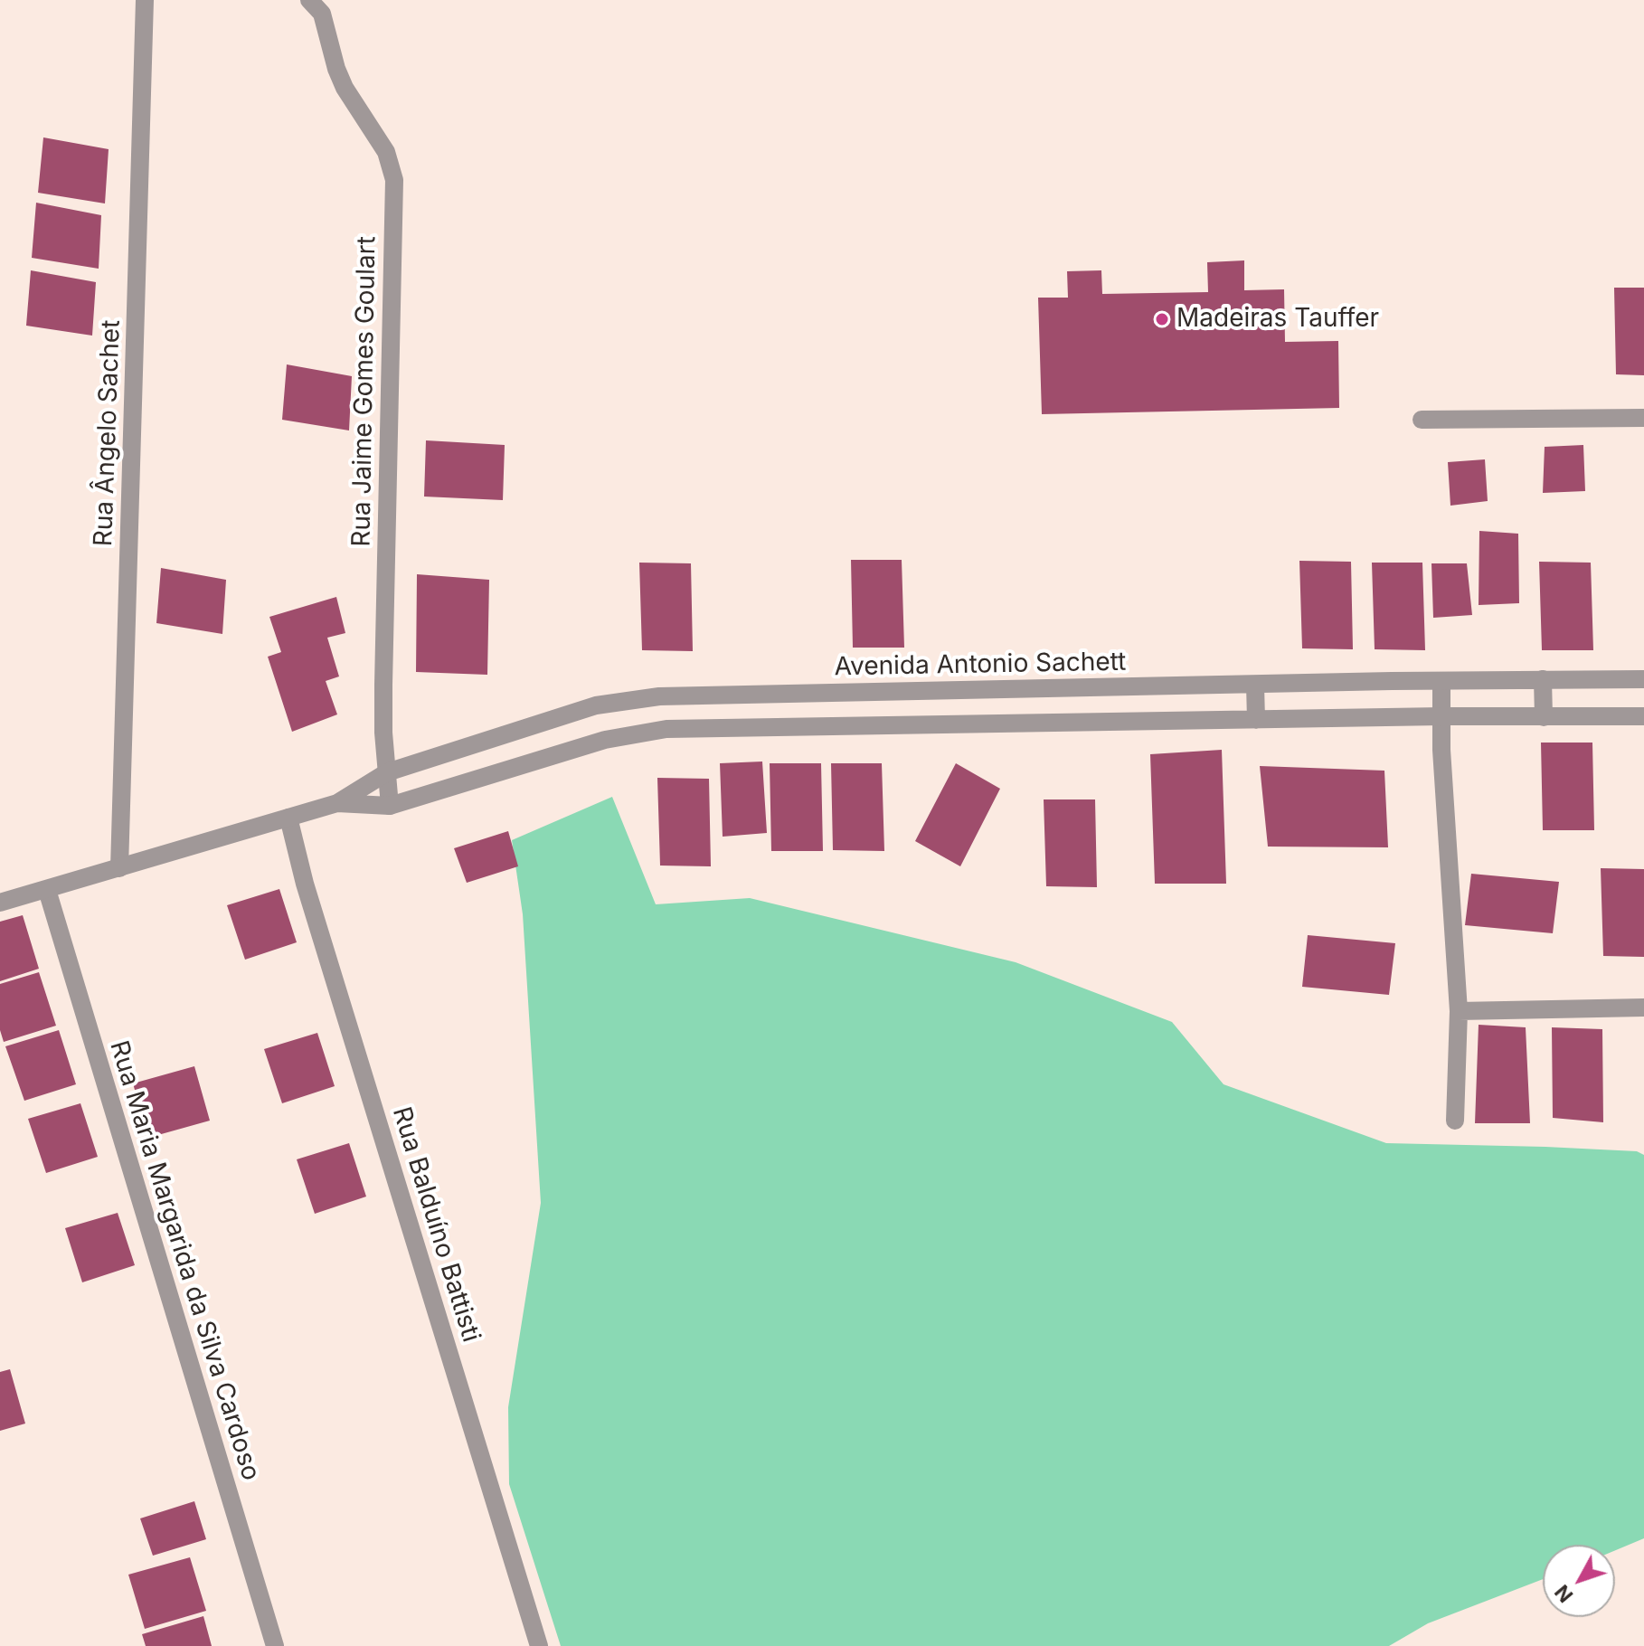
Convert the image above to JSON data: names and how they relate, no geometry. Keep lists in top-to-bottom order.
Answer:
{
  "streets": {
    "street": [
      "Rua Jaime Gomes Goulart",
      "Rua Ângelo Sachet",
      "Avenida Antonio Sachett",
      "Rua Balduíno Battisti",
      "Rua Maria Margarida da Silva Cardoso"
    ]
  },
  "crossings": [
    ["Rua Jaime Gomes Goulart", "Avenida Antonio Sachett"],
    ["Rua Ângelo Sachet", "Avenida Antonio Sachett"],
    ["Avenida Antonio Sachett", "Rua Balduíno Battisti"],
    ["Avenida Antonio Sachett", "Rua Maria Margarida da Silva Cardoso"]
  ],
  "places": ["Madeiras Tauffer"],
  "north": "bottom left"
}
